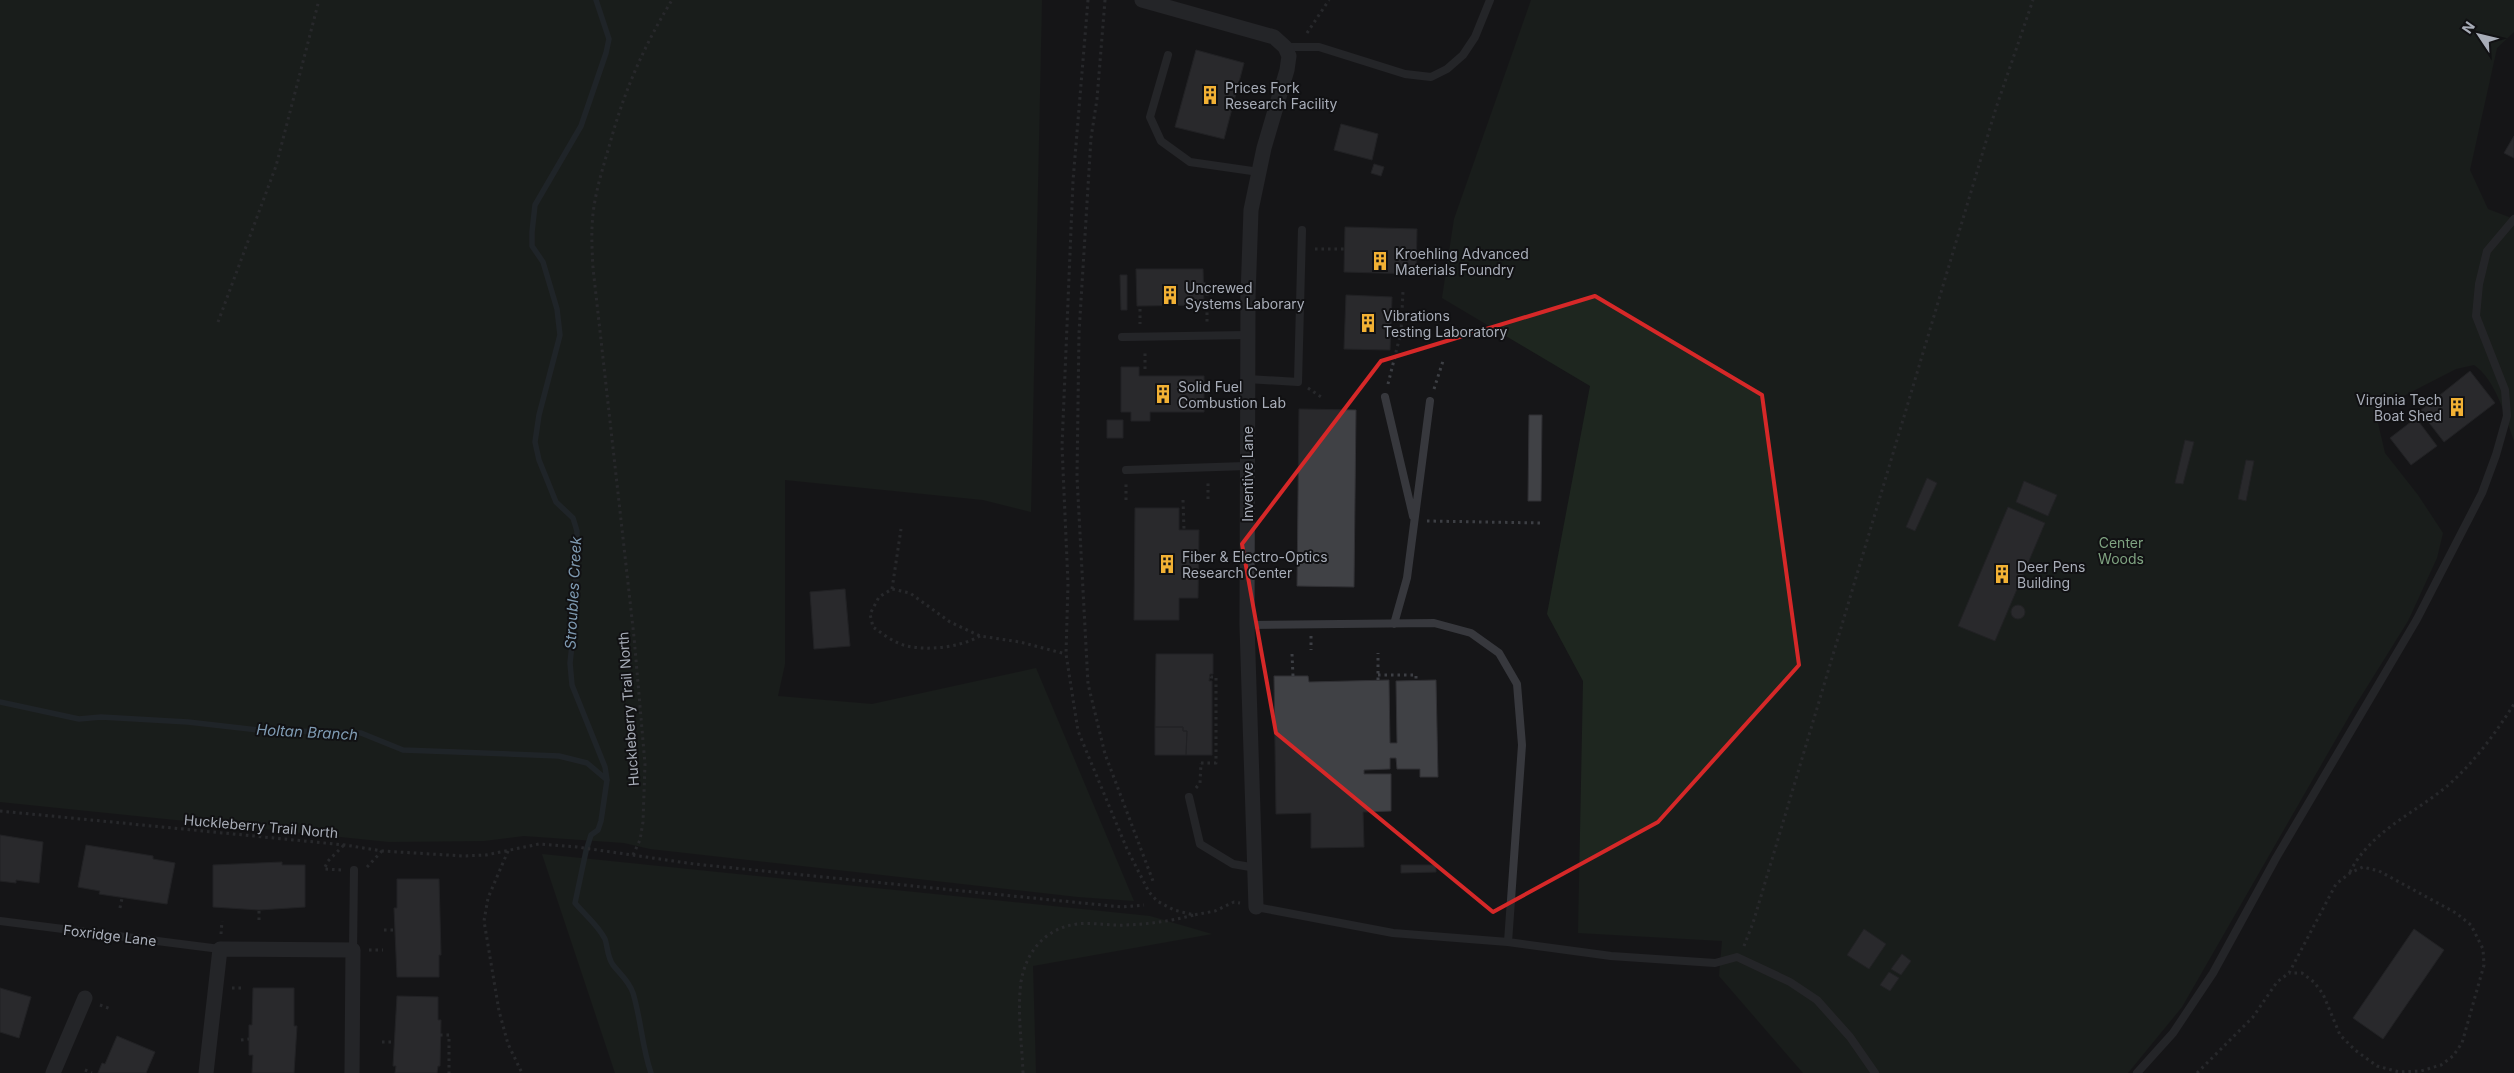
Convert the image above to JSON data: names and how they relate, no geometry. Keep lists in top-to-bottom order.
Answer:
{
  "streets": {
    "street": ["Inventive Lane", "Foxridge Lane"],
    "path": ["Huckleberry Trail North"]
  },
  "water": ["Stroubles Creek", "Holtan Branch"],
  "parks": ["Center Woods"],
  "places": {
    "building": [
      "Prices Fork Research Facility",
      "Kroehling Advanced Materials Foundry",
      "Uncrewed Systems Laborary",
      "Vibrations Testing Laboratory",
      "Solid Fuel Combustion Lab",
      "Virginia Tech Boat Shed",
      "Fiber & Electro-Optics Research Center",
      "Deer Pens Building"
    ]
  },
  "north": "top left"
}
